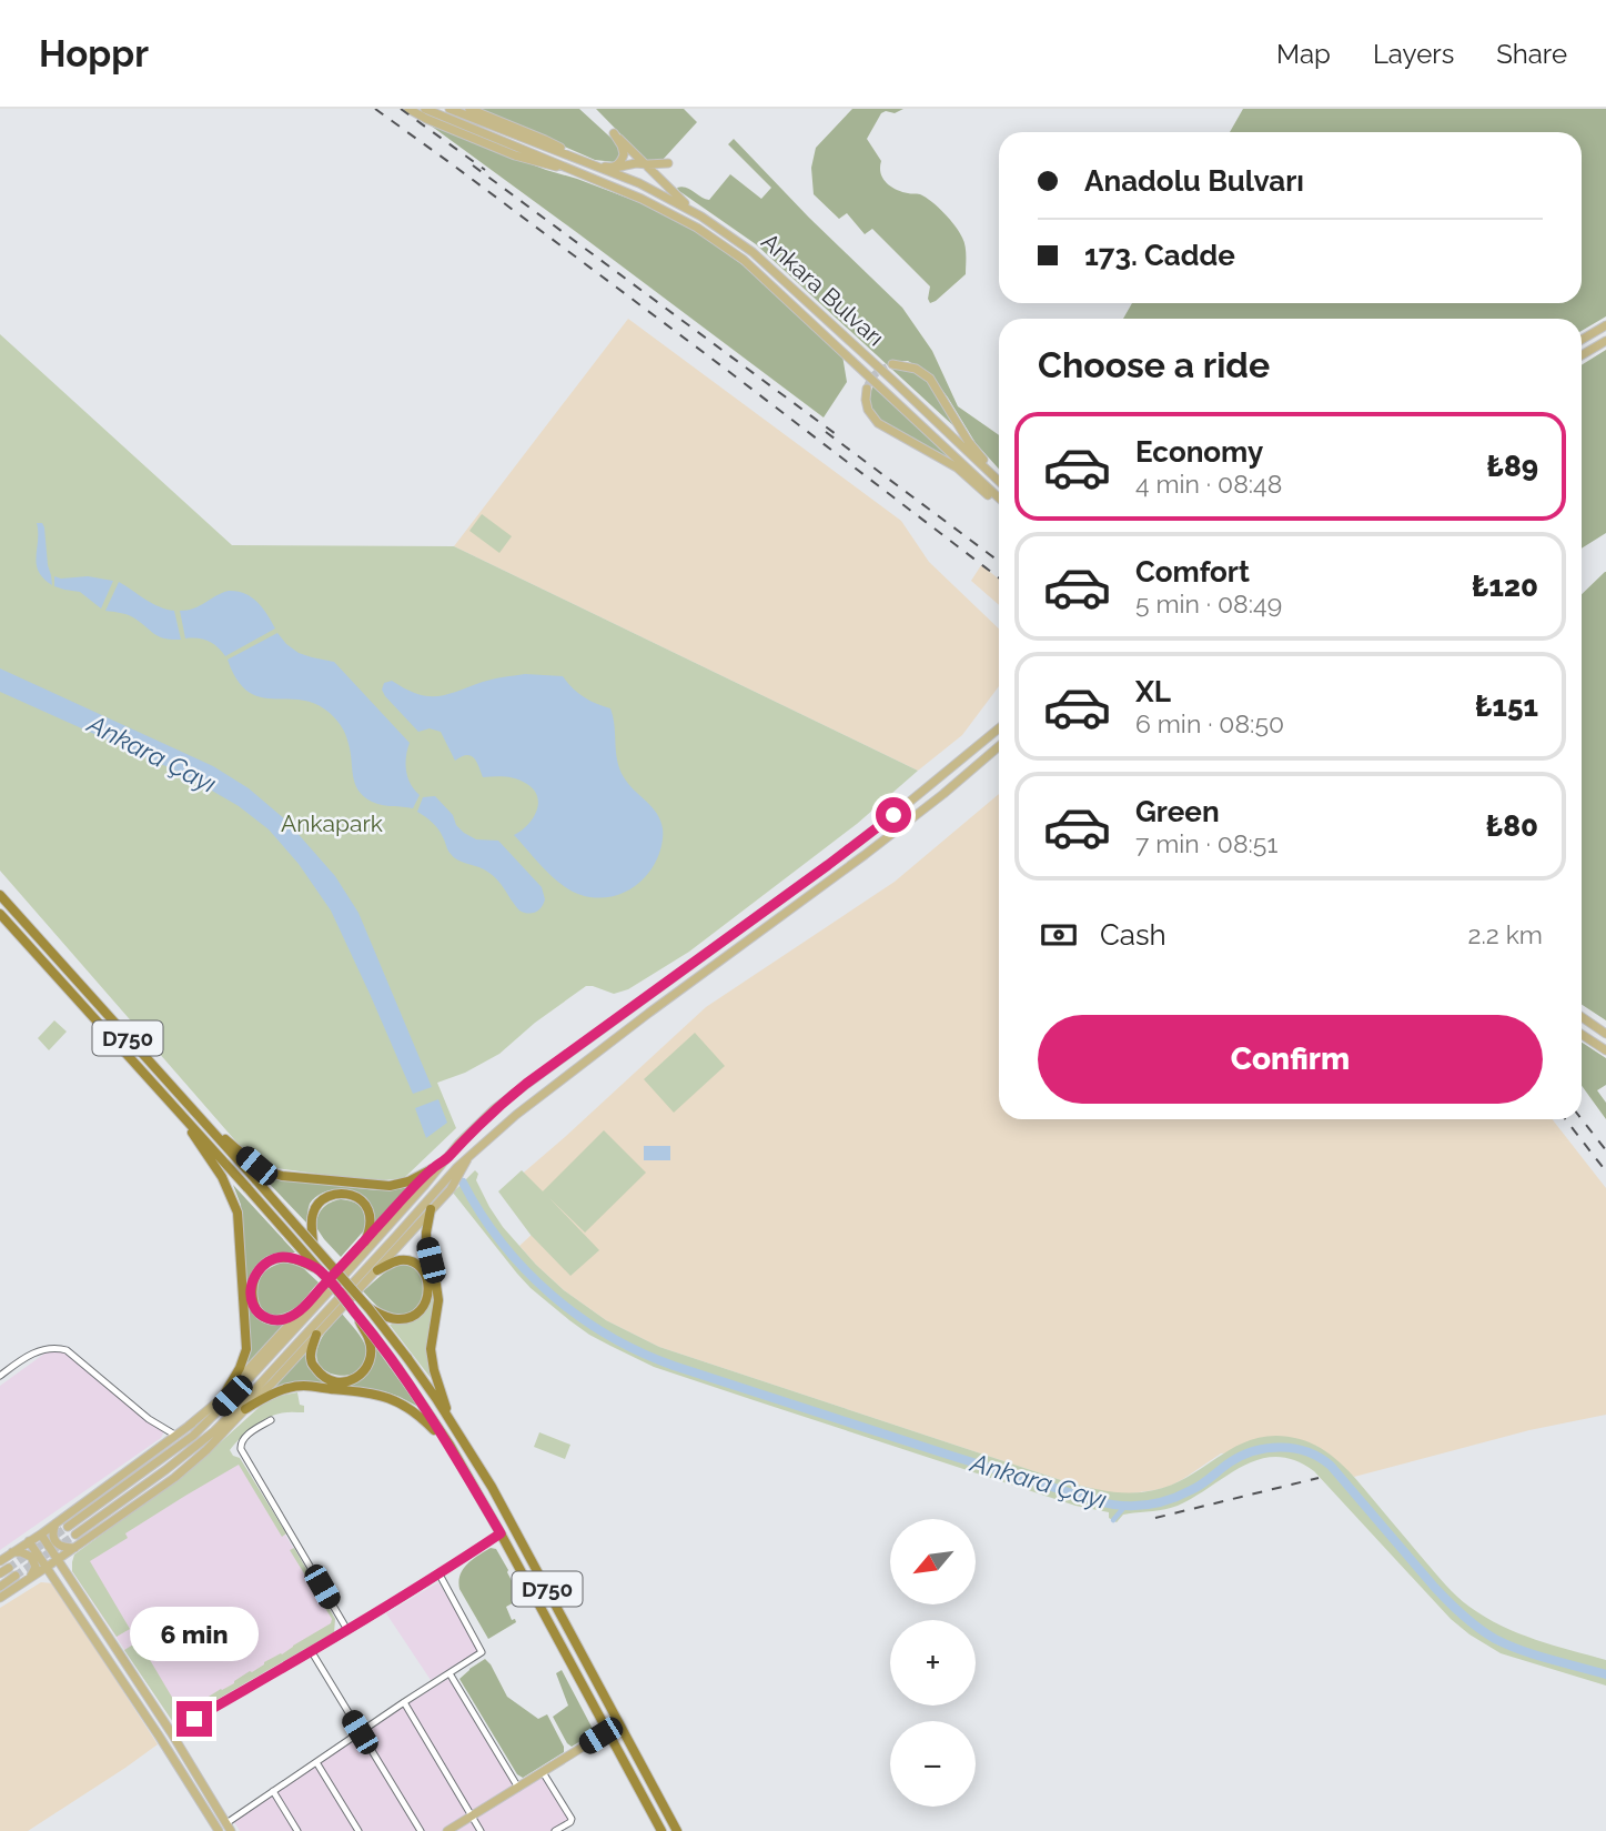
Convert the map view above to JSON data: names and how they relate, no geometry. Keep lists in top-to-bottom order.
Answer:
{
  "streets": {
    "highway": ["D750"],
    "main road": ["Ankara Bulvarı"]
  },
  "water": ["Ankara Çayı"],
  "parks": ["Ankapark"],
  "north": "bottom left",
  "page": {
    "header": "Hoppr",
    "nav": ["Map", "Layers", "Share"],
    "banner": ["Anadolu Bulvarı", "173. Cadde"],
    "heading": "Choose a ride",
    "list": [
      {
        "name": "Economy",
        "note": "4 min · 08:48",
        "value": "₺89"
      },
      {
        "name": "Comfort",
        "note": "5 min · 08:49",
        "value": "₺120"
      },
      {
        "name": "XL",
        "note": "6 min · 08:50",
        "value": "₺151"
      },
      {
        "name": "Green",
        "note": "7 min · 08:51",
        "value": "₺80"
      }
    ],
    "pay": ["Cash", "2.2 km"],
    "buttons": "Confirm",
    "map_buttons": ["+", "−"],
    "bubble": "6 min"
  }
}
